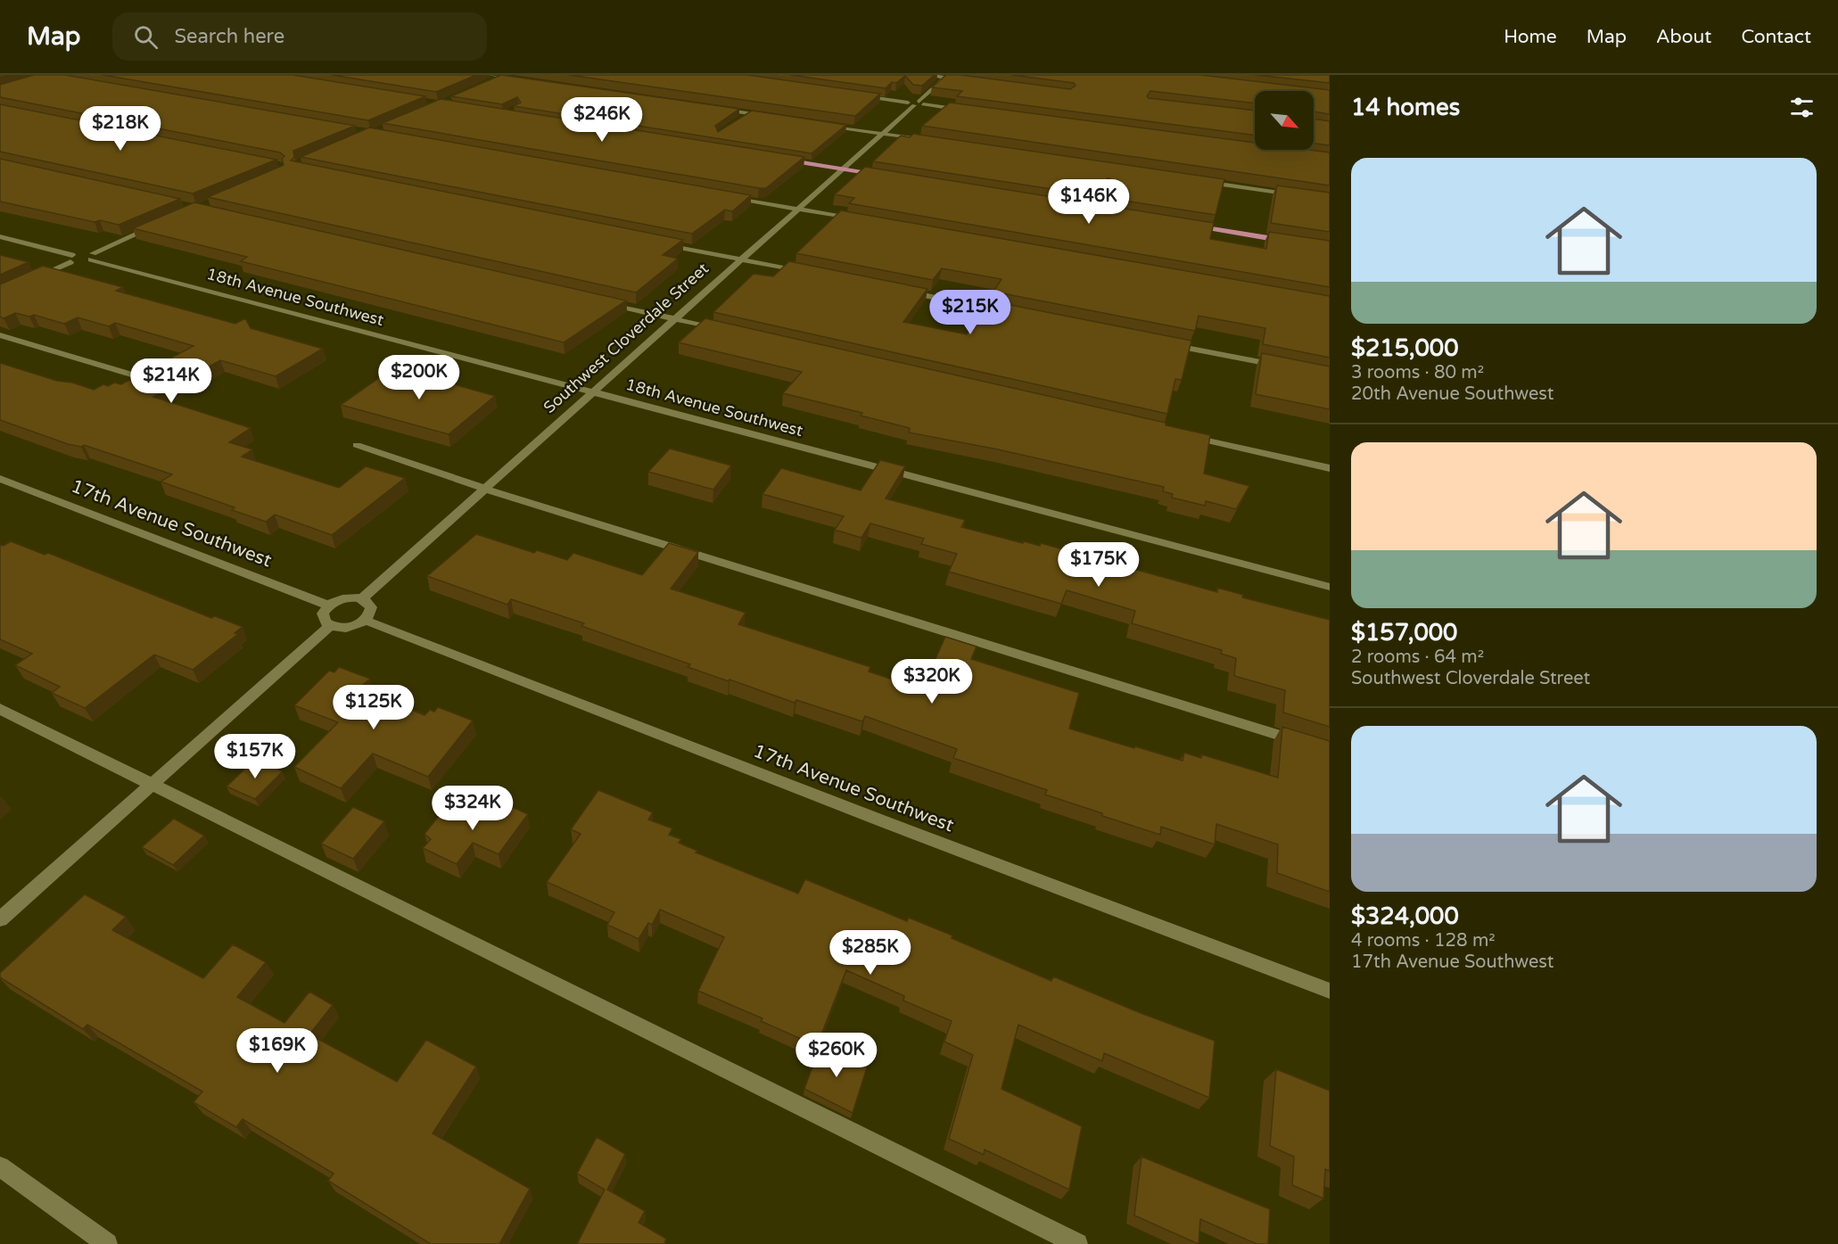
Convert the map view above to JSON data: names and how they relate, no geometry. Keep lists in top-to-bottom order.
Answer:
{
  "streets": {
    "street": ["18th Avenue Southwest", "Southwest Cloverdale Street", "17th Avenue Southwest"]
  },
  "crossings": [
    ["18th Avenue Southwest", "Southwest Cloverdale Street"]
  ],
  "north": "bottom right",
  "page": {
    "header": "Map",
    "search": "Search here",
    "nav": [
      "Home",
      "Map",
      "About",
      "Contact"
    ],
    "heading": "14 homes",
    "price": [
      "$246K",
      "$218K",
      "$146K",
      "$215K",
      "$200K",
      "$214K",
      "$175K",
      "$320K",
      "$125K",
      "$157K",
      "$324K",
      "$285K",
      "$169K",
      "$260K"
    ],
    "list": [
      {
        "name": "$215,000",
        "note": "3 rooms · 80 m² · 20th Avenue Southwest"
      },
      {
        "name": "$157,000",
        "note": "2 rooms · 64 m² · Southwest Cloverdale Street"
      },
      {
        "name": "$324,000",
        "note": "4 rooms · 128 m² · 17th Avenue Southwest"
      }
    ]
  }
}
